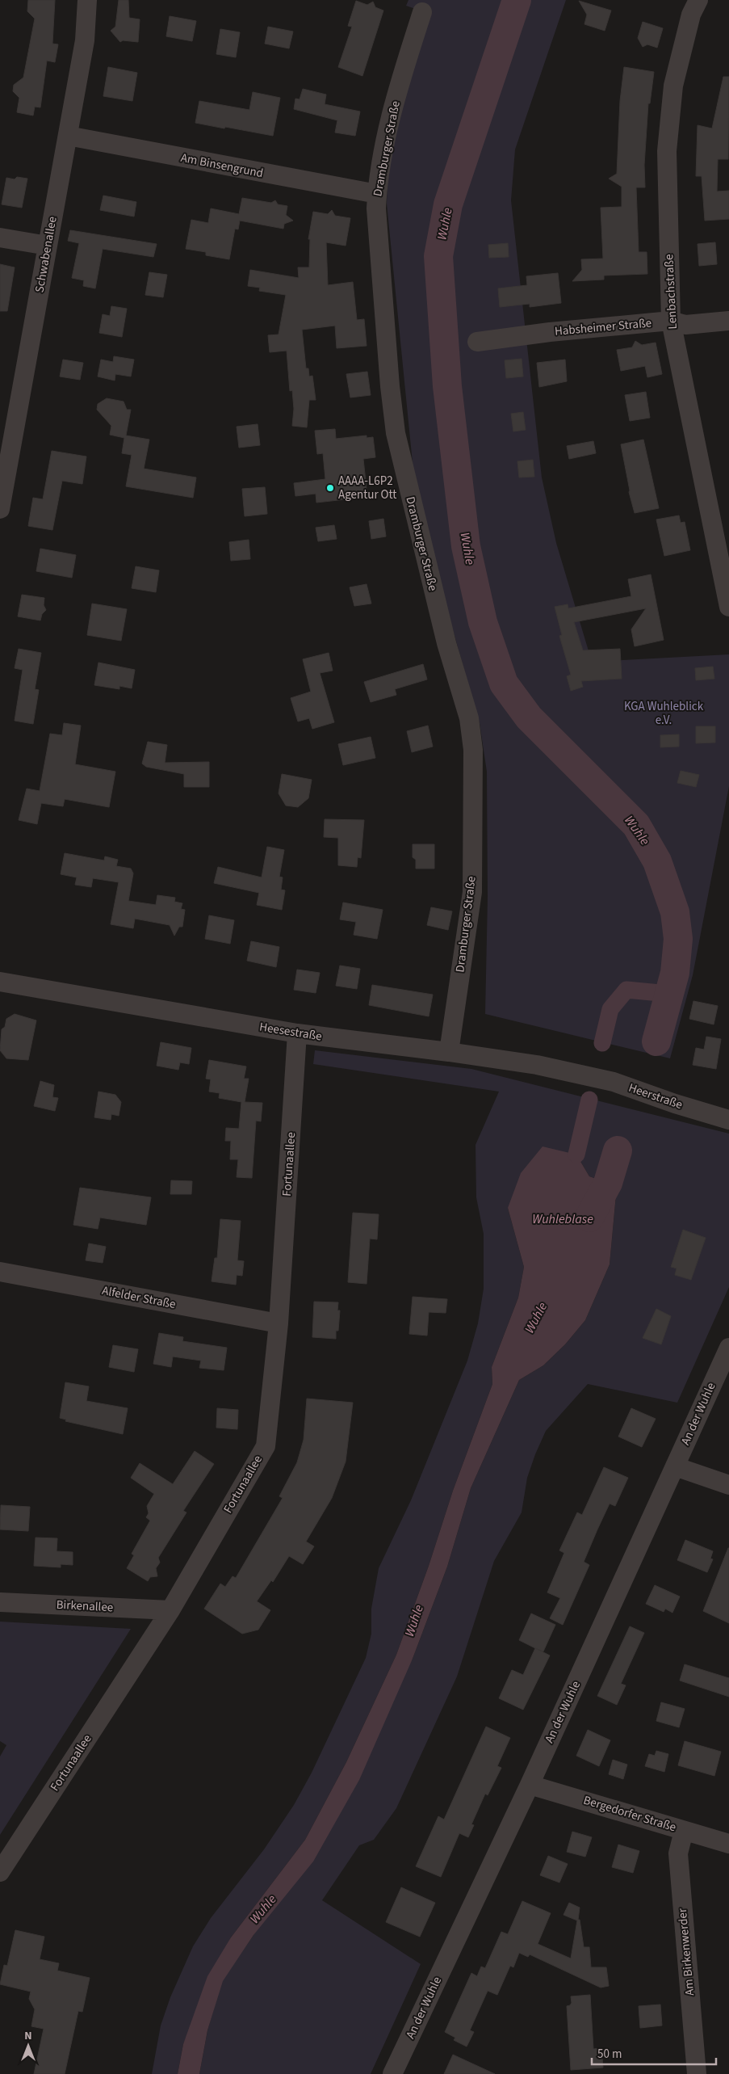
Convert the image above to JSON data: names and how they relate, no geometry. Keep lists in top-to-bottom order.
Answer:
{
  "streets": {
    "street": [
      "Dramburger Straße",
      "Am Binsengrund",
      "Schwabenallee",
      "Lenbachstraße",
      "Habsheimer Straße",
      "Heesestraße",
      "Heerstraße",
      "Fortunaallee",
      "Alfelder Straße",
      "An der Wuhle",
      "Birkenallee",
      "Bergedorfer Straße",
      "Am Birkenwerder"
    ]
  },
  "crossings": [
    ["Dramburger Straße", "Am Binsengrund"],
    ["Dramburger Straße", "Heesestraße"],
    ["Am Binsengrund", "Schwabenallee"],
    ["Lenbachstraße", "Habsheimer Straße"],
    ["Heesestraße", "Heerstraße"],
    ["Heesestraße", "Fortunaallee"],
    ["Fortunaallee", "Alfelder Straße"],
    ["Fortunaallee", "Birkenallee"],
    ["An der Wuhle", "Bergedorfer Straße"],
    ["Bergedorfer Straße", "Am Birkenwerder"]
  ],
  "water": ["Wuhle", "Wuhleblase"],
  "parks": ["KGA Wuhleblick e.V."],
  "places": ["AAAA-L6P2 Agentur Ott"],
  "scale_bar": "50 m",
  "north": "top"
}
